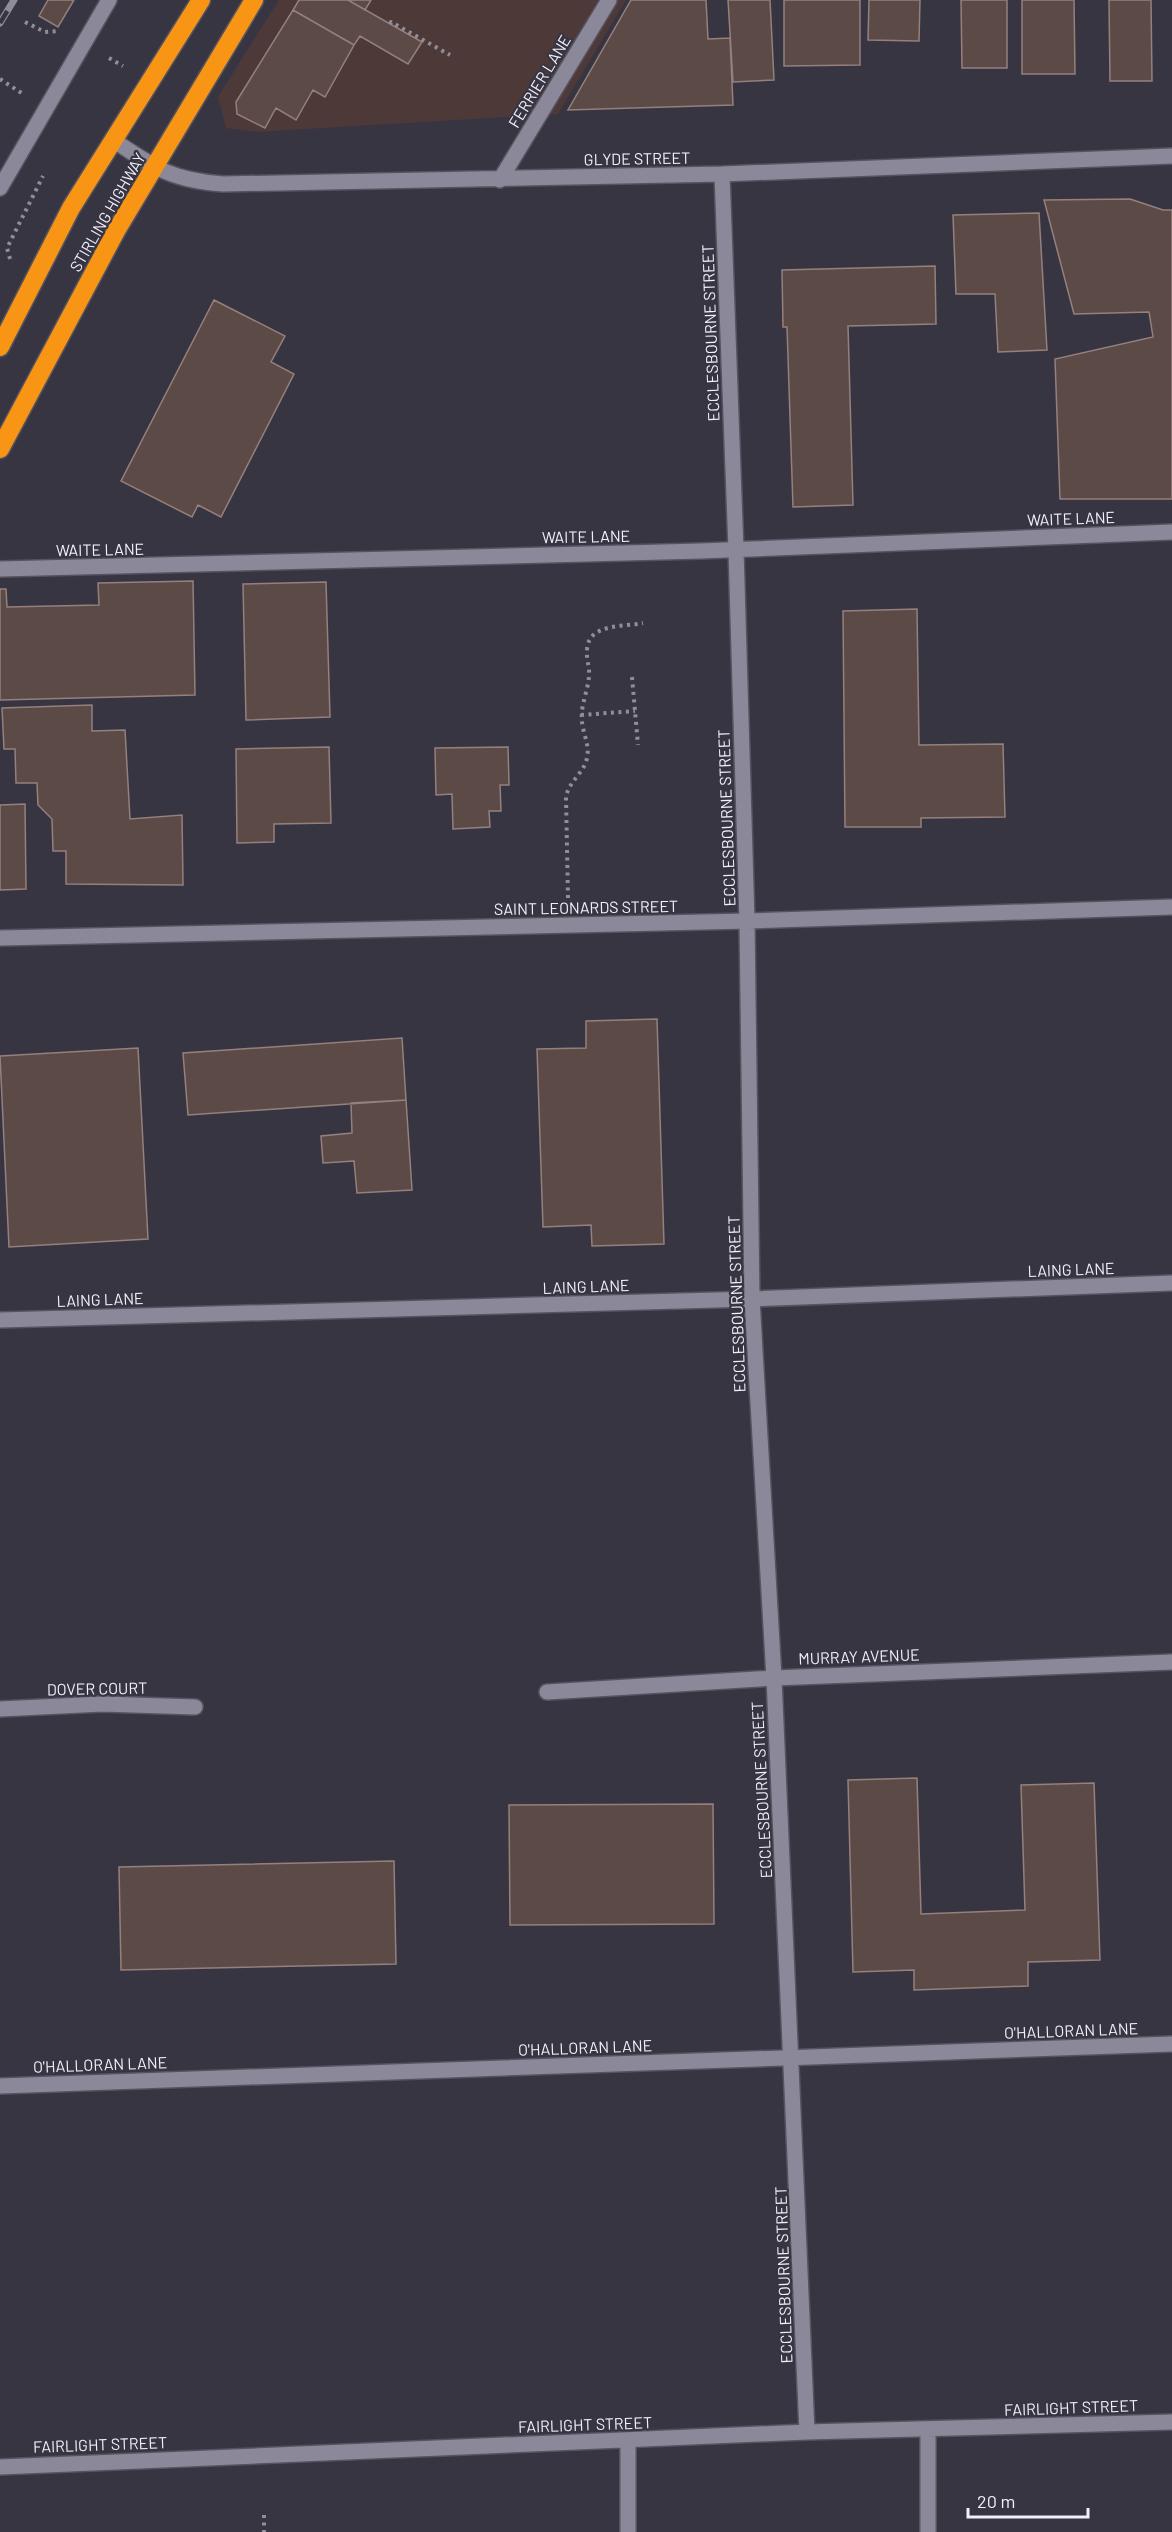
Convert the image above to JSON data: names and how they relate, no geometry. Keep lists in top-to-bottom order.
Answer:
{
  "streets": {
    "highway": ["STIRLING HIGHWAY"],
    "street": [
      "FERRIER LANE",
      "GLYDE STREET",
      "ECCLESBOURNE STREET",
      "WAITE LANE",
      "SAINT LEONARDS STREET",
      "LAING LANE",
      "MURRAY AVENUE",
      "DOVER COURT",
      "O'HALLORAN LANE",
      "FAIRLIGHT STREET"
    ]
  },
  "crossings": [
    ["FERRIER LANE", "GLYDE STREET"],
    ["GLYDE STREET", "STIRLING HIGHWAY"],
    ["GLYDE STREET", "ECCLESBOURNE STREET"],
    ["ECCLESBOURNE STREET", "WAITE LANE"],
    ["ECCLESBOURNE STREET", "SAINT LEONARDS STREET"],
    ["ECCLESBOURNE STREET", "LAING LANE"],
    ["ECCLESBOURNE STREET", "MURRAY AVENUE"],
    ["ECCLESBOURNE STREET", "O'HALLORAN LANE"],
    ["ECCLESBOURNE STREET", "FAIRLIGHT STREET"]
  ],
  "scale_bar": "20 m"
}
